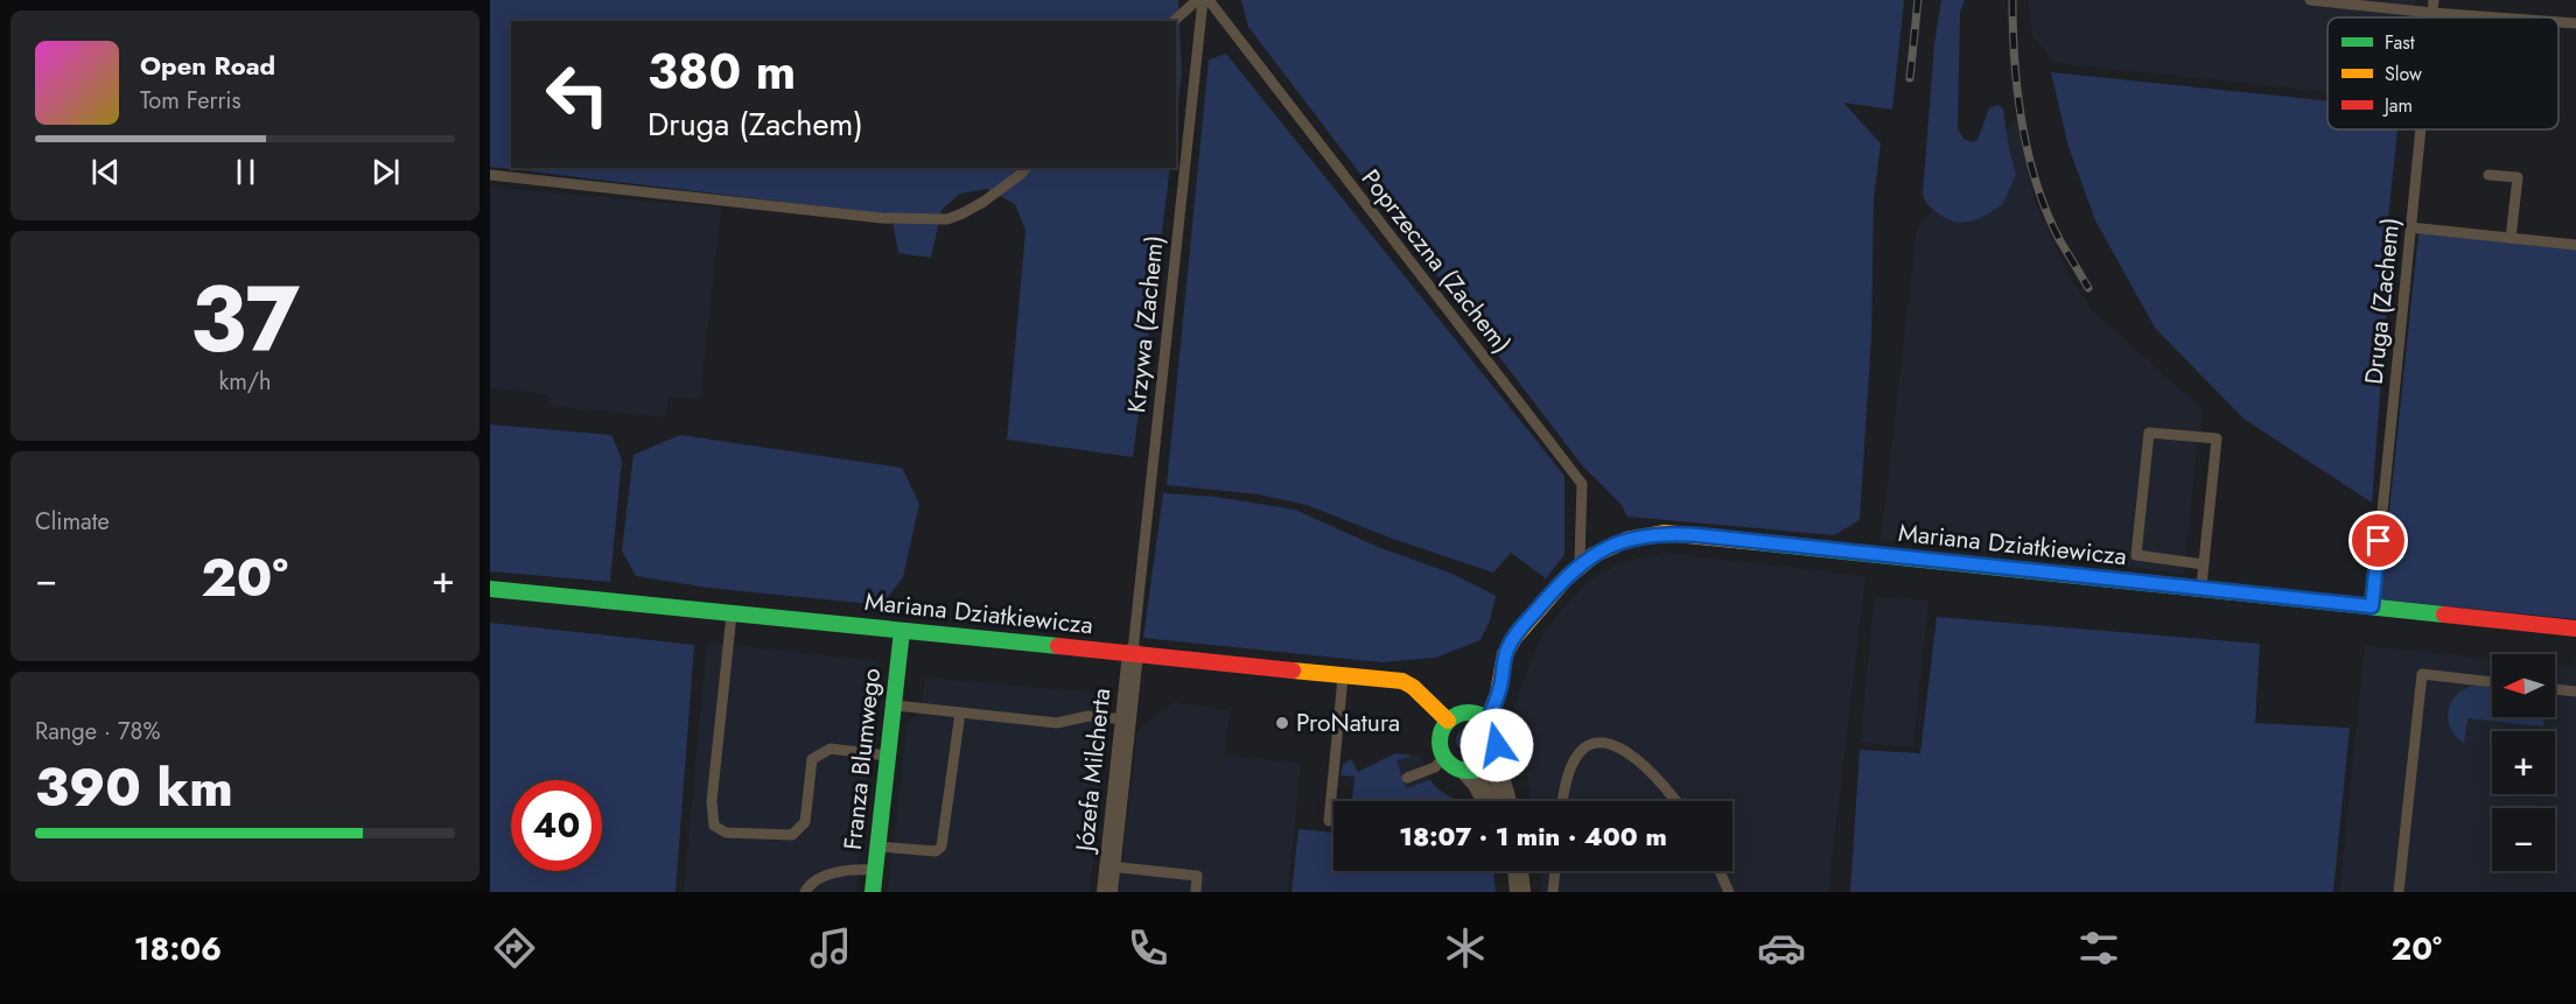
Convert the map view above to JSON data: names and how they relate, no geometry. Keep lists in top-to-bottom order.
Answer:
{
  "streets": {
    "street": ["Mariana Dziatkiewicza", "Franza Blumwego", "Józefa Milcherta"],
    "lane": ["Poprzeczna (Zachem)", "Druga (Zachem)", "Krzywa (Zachem)"]
  },
  "crossings": [
    ["Poprzeczna (Zachem)", "Mariana Dziatkiewicza"],
    ["Druga (Zachem)", "Mariana Dziatkiewicza"],
    ["Krzywa (Zachem)", "Mariana Dziatkiewicza"],
    ["Krzywa (Zachem)", "Józefa Milcherta"],
    ["Mariana Dziatkiewicza", "Franza Blumwego"],
    ["Mariana Dziatkiewicza", "Józefa Milcherta"]
  ],
  "places": ["ProNatura"],
  "legend": ["Fast", "Slow", "Jam"],
  "north": "left",
  "page": {
    "turn": ["380 m", "Druga (Zachem)"],
    "song": ["Open Road", "Tom Ferris"],
    "tile": [
      ["37", "km/h"],
      "Climate",
      ["Range · 78%", "390 km"]
    ],
    "heat": ["−", "20°", "+"],
    "map_buttons": ["+", "−"],
    "limit": "40",
    "trip": "18:07 · 1 min · 400 m",
    "tabs": ["18:06", "20°"]
  }
}
